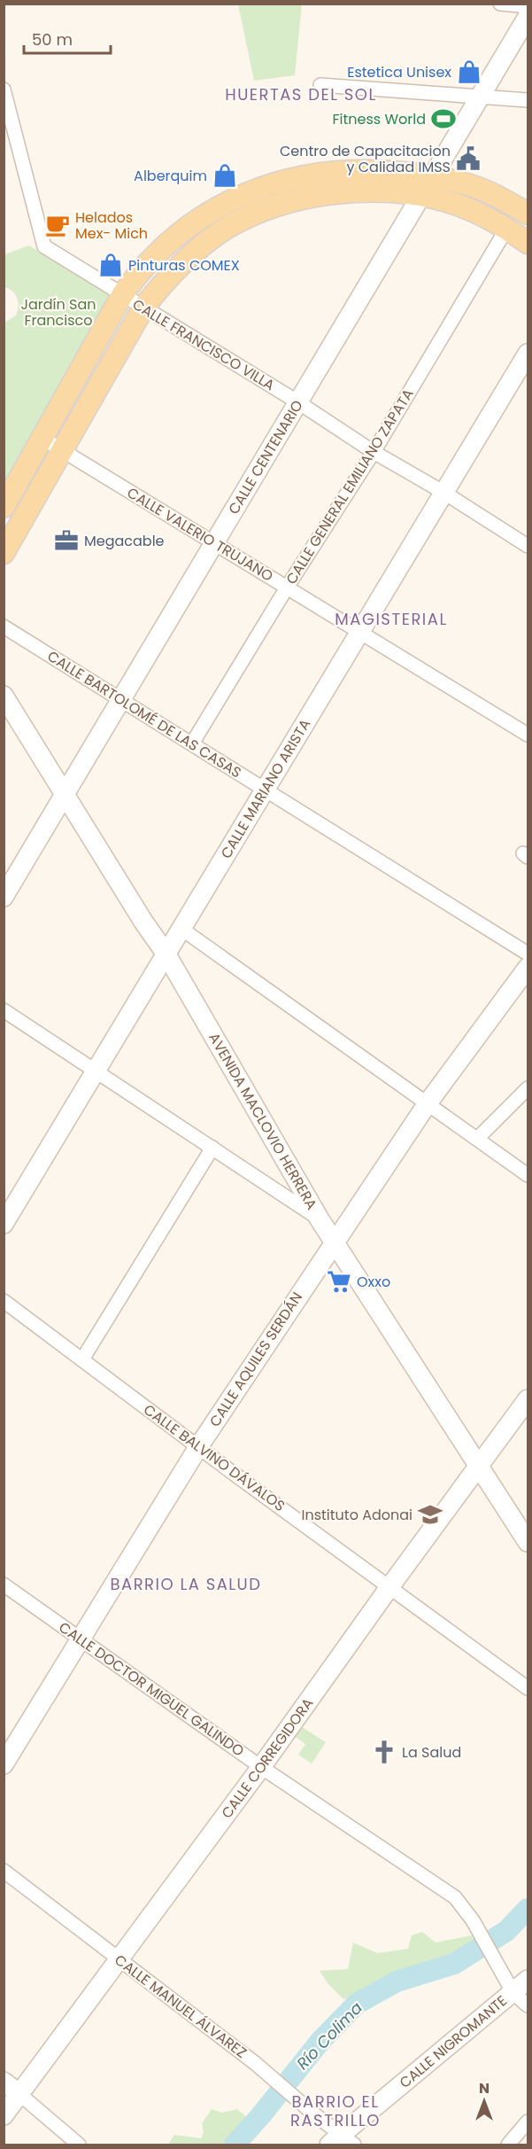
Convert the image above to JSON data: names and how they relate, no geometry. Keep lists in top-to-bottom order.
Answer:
{
  "streets": {
    "street": [
      "CALLE FRANCISCO VILLA",
      "CALLE CENTENARIO",
      "CALLE GENERAL EMILIANO ZAPATA",
      "CALLE VALERIO TRUJANO",
      "CALLE BARTOLOMÉ DE LAS CASAS",
      "CALLE MARIANO ARISTA",
      "AVENIDA MACLOVIO HERRERA",
      "CALLE AQUILES SERDÁN",
      "CALLE BALVINO DÁVALOS",
      "CALLE DOCTOR MIGUEL GALINDO",
      "CALLE CORREGIDORA",
      "CALLE MANUEL ÁLVAREZ",
      "CALLE NIGROMANTE"
    ]
  },
  "crossings": [
    ["CALLE FRANCISCO VILLA", "CALLE CENTENARIO"],
    ["CALLE FRANCISCO VILLA", "CALLE GENERAL EMILIANO ZAPATA"],
    ["CALLE FRANCISCO VILLA", "CALLE MARIANO ARISTA"],
    ["CALLE CENTENARIO", "CALLE VALERIO TRUJANO"],
    ["CALLE CENTENARIO", "CALLE BARTOLOMÉ DE LAS CASAS"],
    ["CALLE CENTENARIO", "AVENIDA MACLOVIO HERRERA"],
    ["CALLE GENERAL EMILIANO ZAPATA", "CALLE VALERIO TRUJANO"],
    ["CALLE GENERAL EMILIANO ZAPATA", "CALLE BARTOLOMÉ DE LAS CASAS"],
    ["CALLE VALERIO TRUJANO", "CALLE MARIANO ARISTA"],
    ["CALLE BARTOLOMÉ DE LAS CASAS", "CALLE MARIANO ARISTA"],
    ["CALLE MARIANO ARISTA", "AVENIDA MACLOVIO HERRERA"],
    ["AVENIDA MACLOVIO HERRERA", "CALLE AQUILES SERDÁN"],
    ["AVENIDA MACLOVIO HERRERA", "CALLE CORREGIDORA"],
    ["CALLE AQUILES SERDÁN", "CALLE BALVINO DÁVALOS"],
    ["CALLE AQUILES SERDÁN", "CALLE DOCTOR MIGUEL GALINDO"],
    ["CALLE BALVINO DÁVALOS", "CALLE CORREGIDORA"],
    ["CALLE DOCTOR MIGUEL GALINDO", "CALLE CORREGIDORA"],
    ["CALLE DOCTOR MIGUEL GALINDO", "CALLE NIGROMANTE"],
    ["CALLE CORREGIDORA", "CALLE MANUEL ÁLVAREZ"],
    ["CALLE MANUEL ÁLVAREZ", "CALLE NIGROMANTE"]
  ],
  "districts": [
    "HUERTAS DEL SOL",
    "MAGISTERIAL",
    "BARRIO LA SALUD",
    "BARRIO EL RASTRILLO"
  ],
  "water": ["Río Colima"],
  "parks": ["Jardín San Francisco"],
  "places": {
    "shop": ["Estetica Unisex", "Alberquim", "Pinturas COMEX"],
    "sports": ["Fitness World"],
    "public building": ["Centro de Capacitacion y Calidad IMSS"],
    "cafe": ["Helados Mex- Mich"],
    "office": ["Megacable"],
    "supermarket": ["Oxxo"],
    "school or university": ["Instituto Adonai"],
    "church": ["La Salud"]
  },
  "scale_bar": "50 m",
  "north": "top"
}
